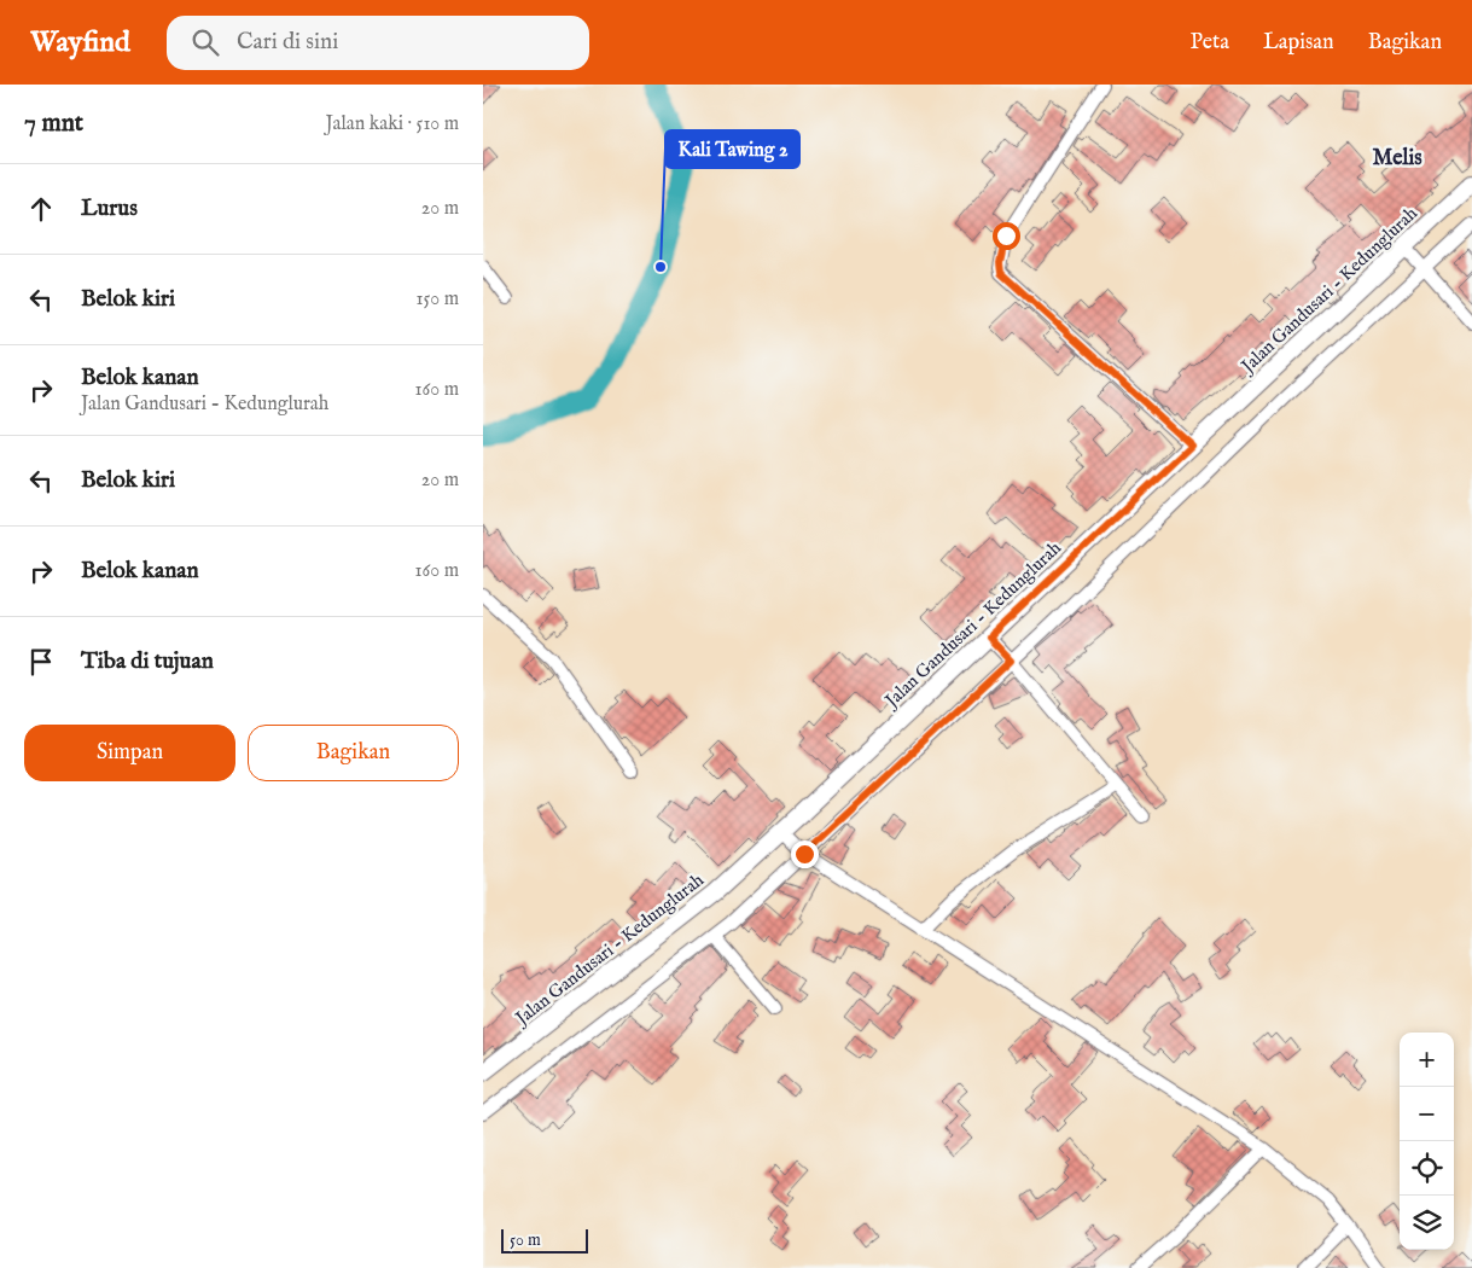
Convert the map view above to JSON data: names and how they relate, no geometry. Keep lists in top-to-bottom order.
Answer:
{
  "streets": {
    "street": ["Jalan Gandusari - Kedunglurah"]
  },
  "districts": ["Melis"],
  "places": ["Kali Tawing 2"],
  "scale_bar": "50 m",
  "page": {
    "header": "Wayfind",
    "search": "Cari di sini",
    "nav": ["Peta", "Lapisan", "Bagikan"],
    "heading": ["7 mnt", "Jalan kaki · 510 m"],
    "list": [
      ["Lurus", "20 m"],
      ["Belok kiri", "150 m"],
      ["Belok kanan", "Jalan Gandusari - Kedunglurah", "160 m"],
      ["Belok kiri", "20 m"],
      ["Belok kanan", "160 m"],
      "Tiba di tujuan"
    ],
    "buttons": ["Simpan", "Bagikan"],
    "map_buttons": ["+", "−"],
    "scale": "50 m"
  }
}
